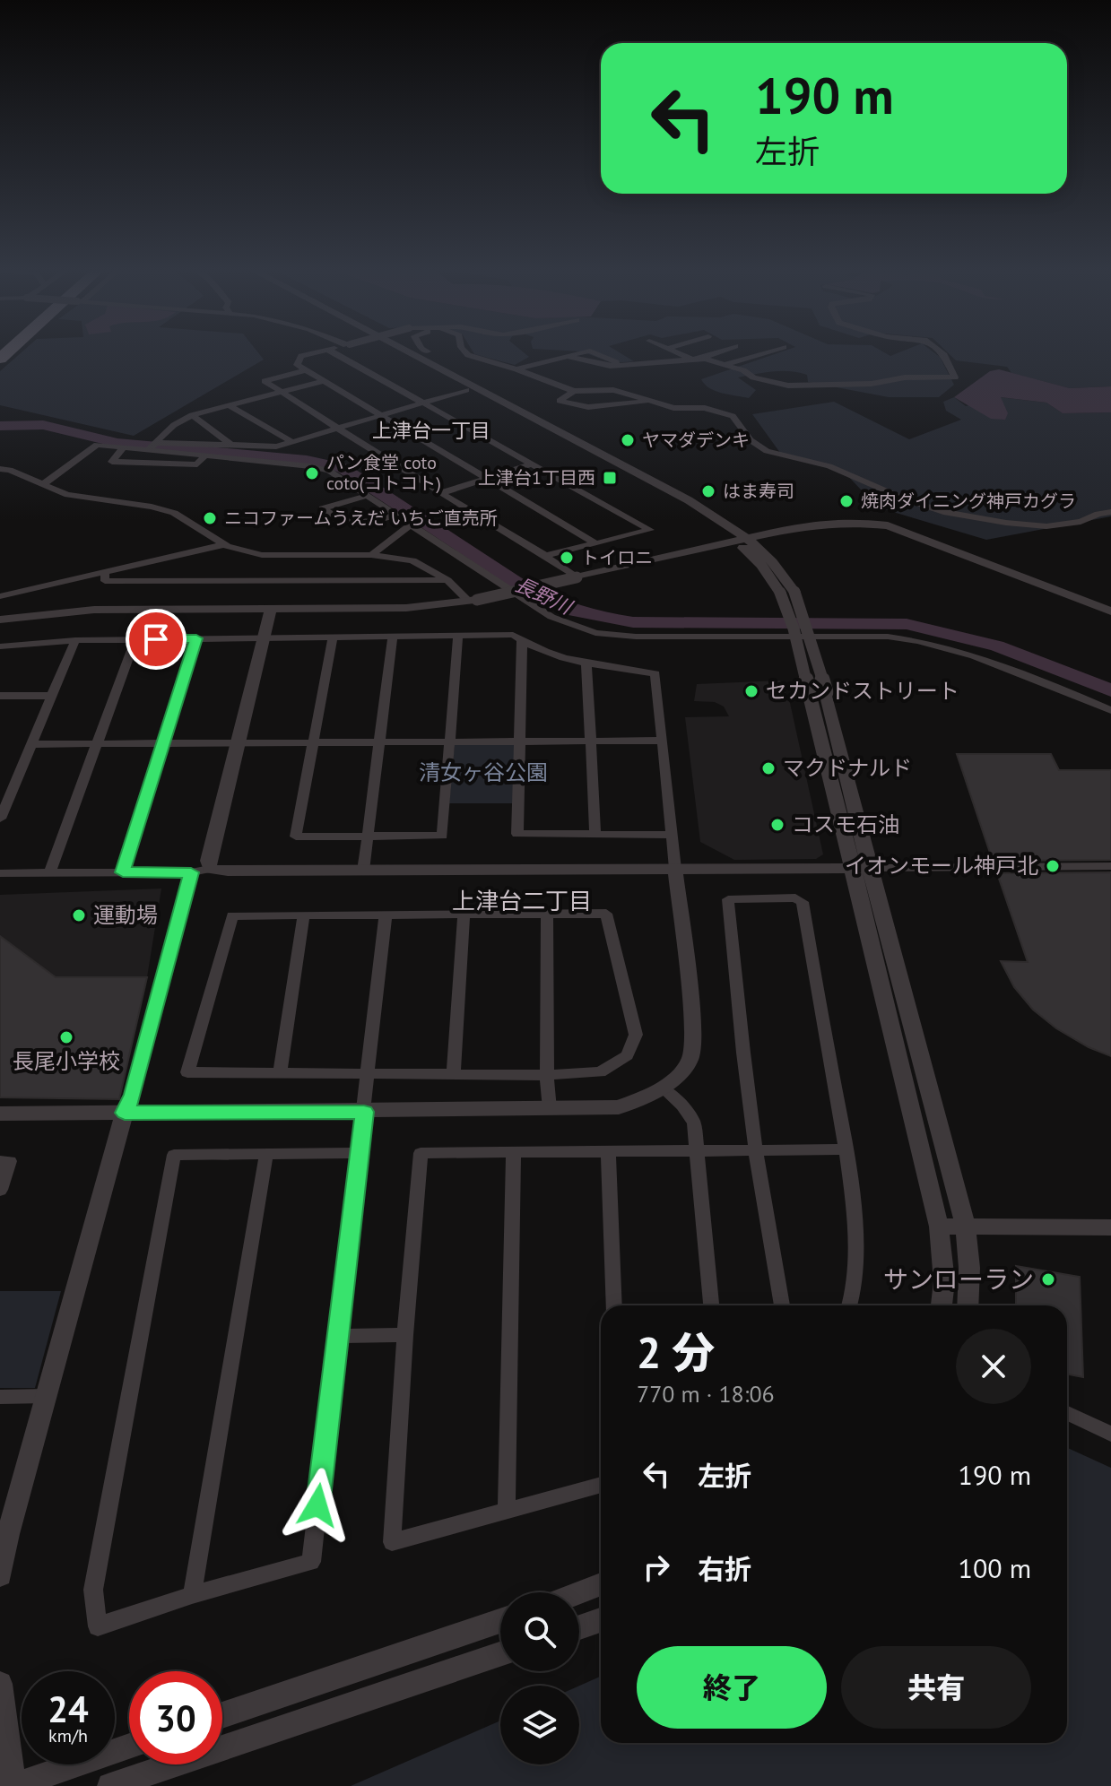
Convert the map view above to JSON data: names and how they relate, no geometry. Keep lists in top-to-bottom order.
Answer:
{
  "districts": ["上津台一丁目", "上津台二丁目"],
  "water": ["長野川"],
  "parks": ["清女ヶ谷公園"],
  "places": {
    "other": [
      "ヤマダデンキ",
      "パン食堂 coto coto(コトコト)",
      "はま寿司",
      "焼肉ダイニング神戸カグラ",
      "ニコファームうえだ いちご直売所",
      "トイロニ",
      "セカンドストリート",
      "マクドナルド",
      "コスモ石油",
      "イオンモール神戸北",
      "運動場",
      "長尾小学校",
      "サンローラン"
    ],
    "transit": ["上津台1丁目西"]
  },
  "page": {
    "turn": ["190 m", "左折"],
    "heading": ["2 分", "770 m · 18:06"],
    "list": [
      {
        "name": "左折",
        "value": "190 m"
      },
      {
        "name": "右折",
        "value": "100 m"
      }
    ],
    "buttons": ["終了", "共有"],
    "speed": "24 km/h",
    "limit": "30"
  }
}
